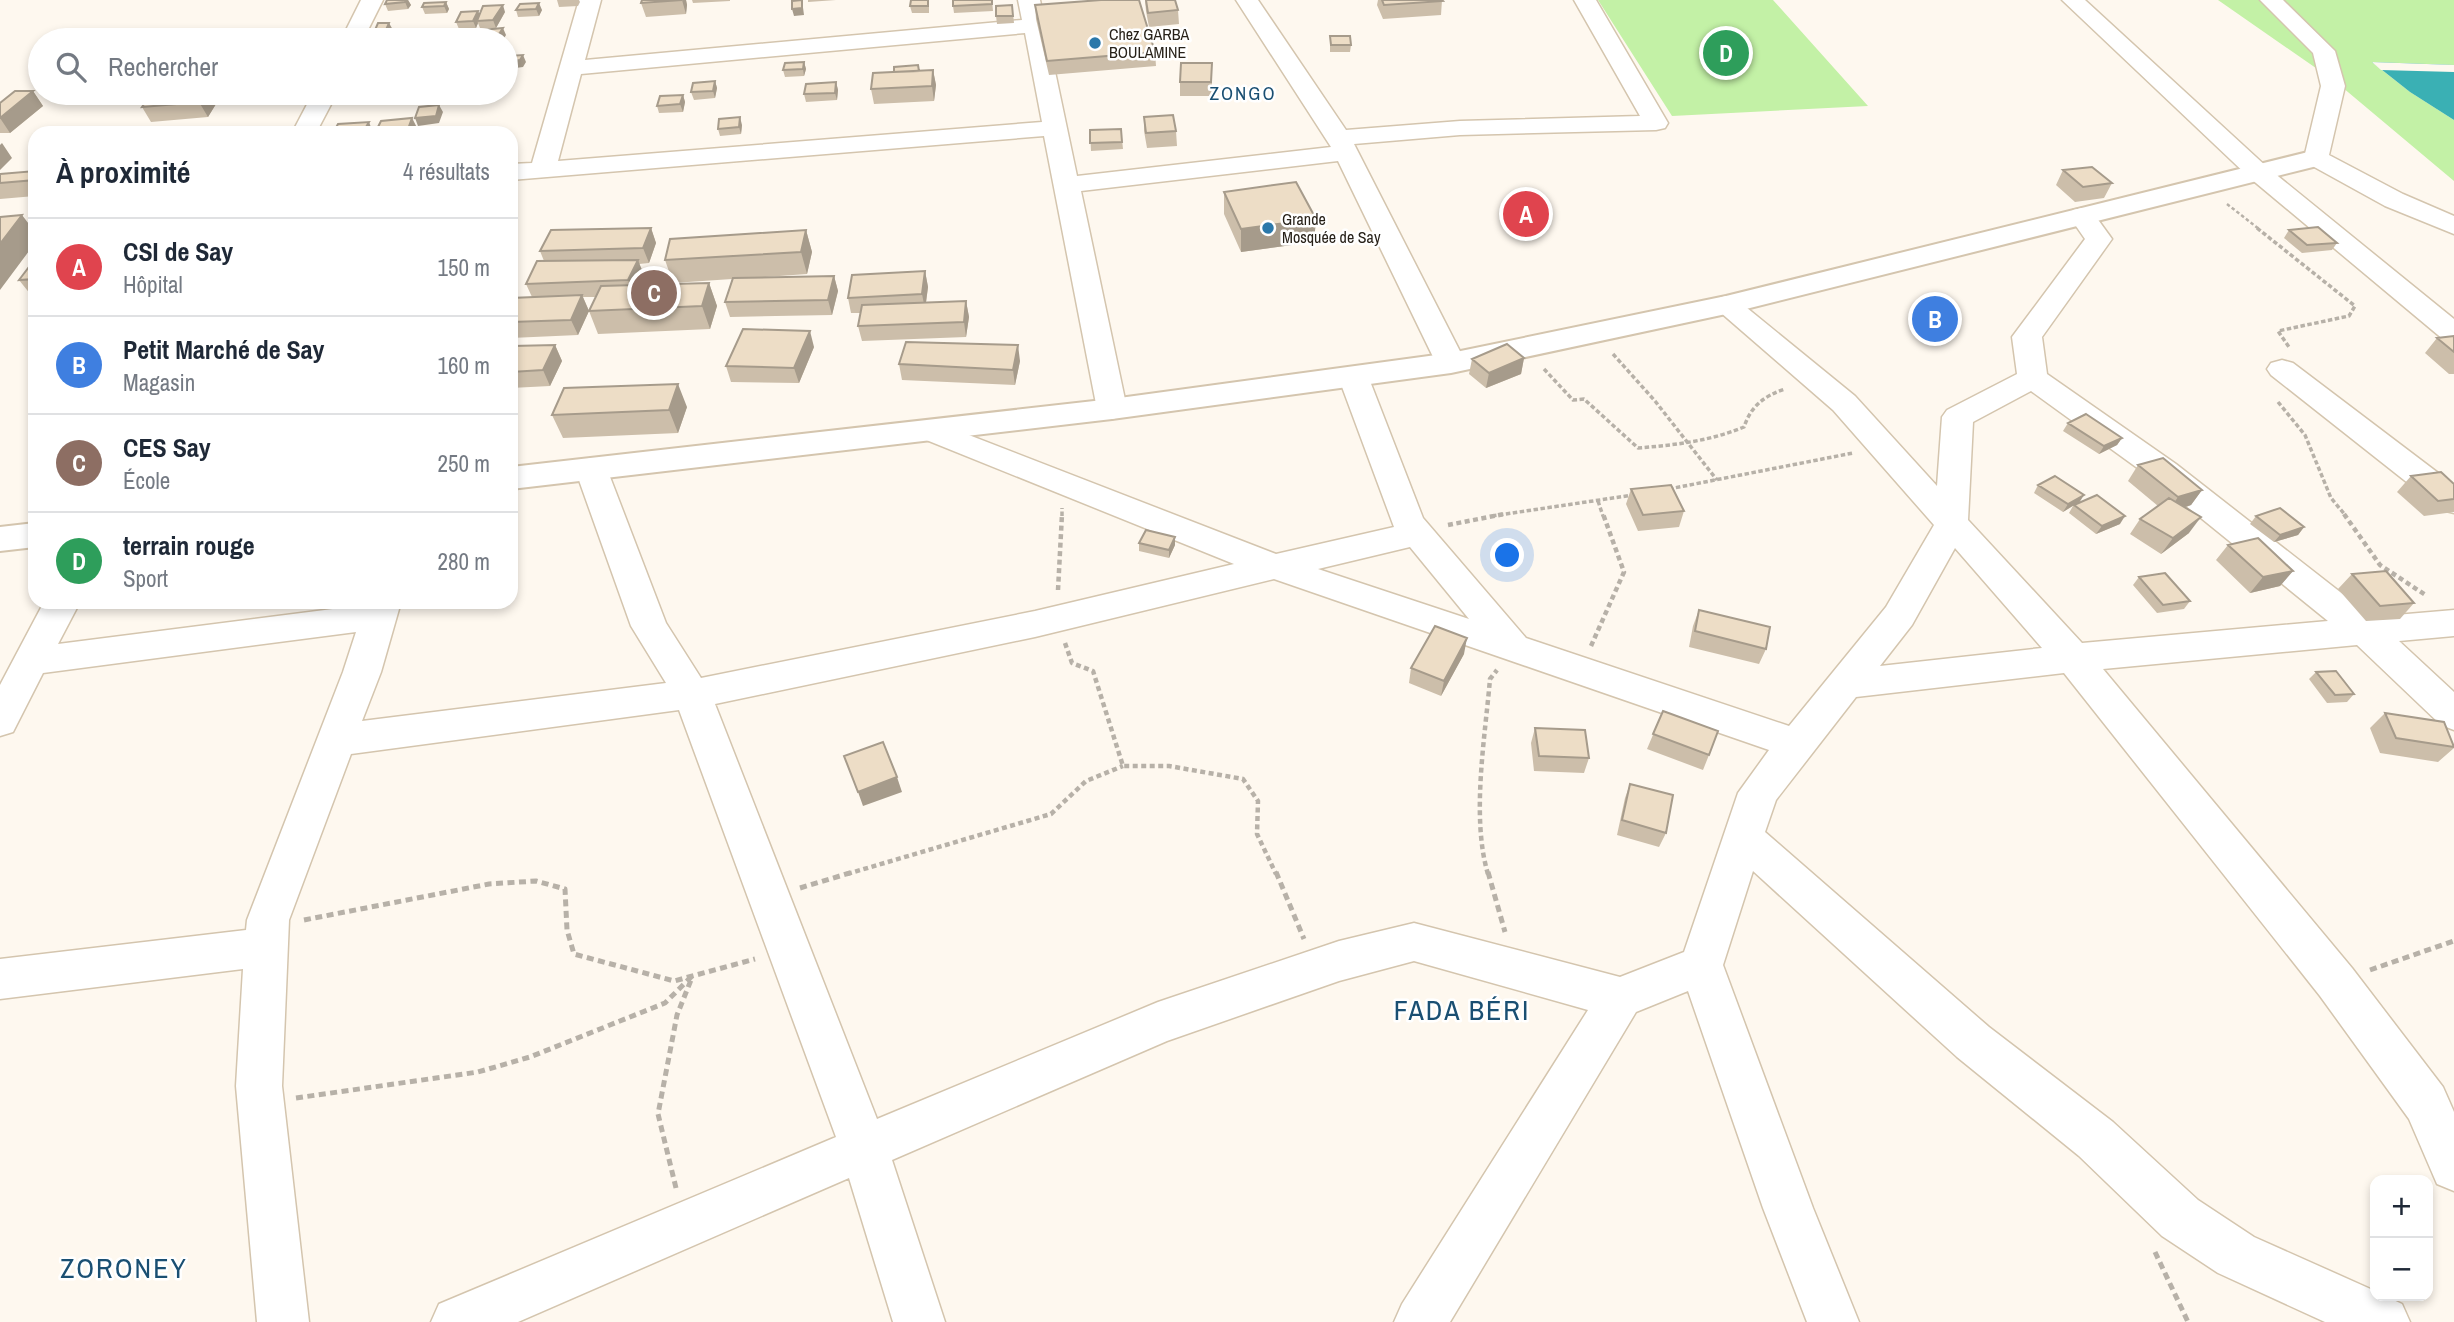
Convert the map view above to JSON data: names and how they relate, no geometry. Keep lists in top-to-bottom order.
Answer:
{
  "districts": ["ZONGO", "FADA BÉRI", "ZORONEY"],
  "places": ["Chez GARBA BOULAMINE", "Grande Mosquée de Say"],
  "page": {
    "pins": [
      "D",
      "A",
      "C",
      "B"
    ],
    "search": "Rechercher",
    "heading": ["À proximité", "4 résultats"],
    "list": [
      {
        "mark": "A",
        "name": "CSI de Say",
        "note": "Hôpital",
        "value": "150 m"
      },
      {
        "mark": "B",
        "name": "Petit Marché de Say",
        "note": "Magasin",
        "value": "160 m"
      },
      {
        "mark": "C",
        "name": "CES Say",
        "note": "École",
        "value": "250 m"
      },
      {
        "mark": "D",
        "name": "terrain rouge",
        "note": "Sport",
        "value": "280 m"
      }
    ],
    "map_buttons": ["+", "−"]
  }
}
